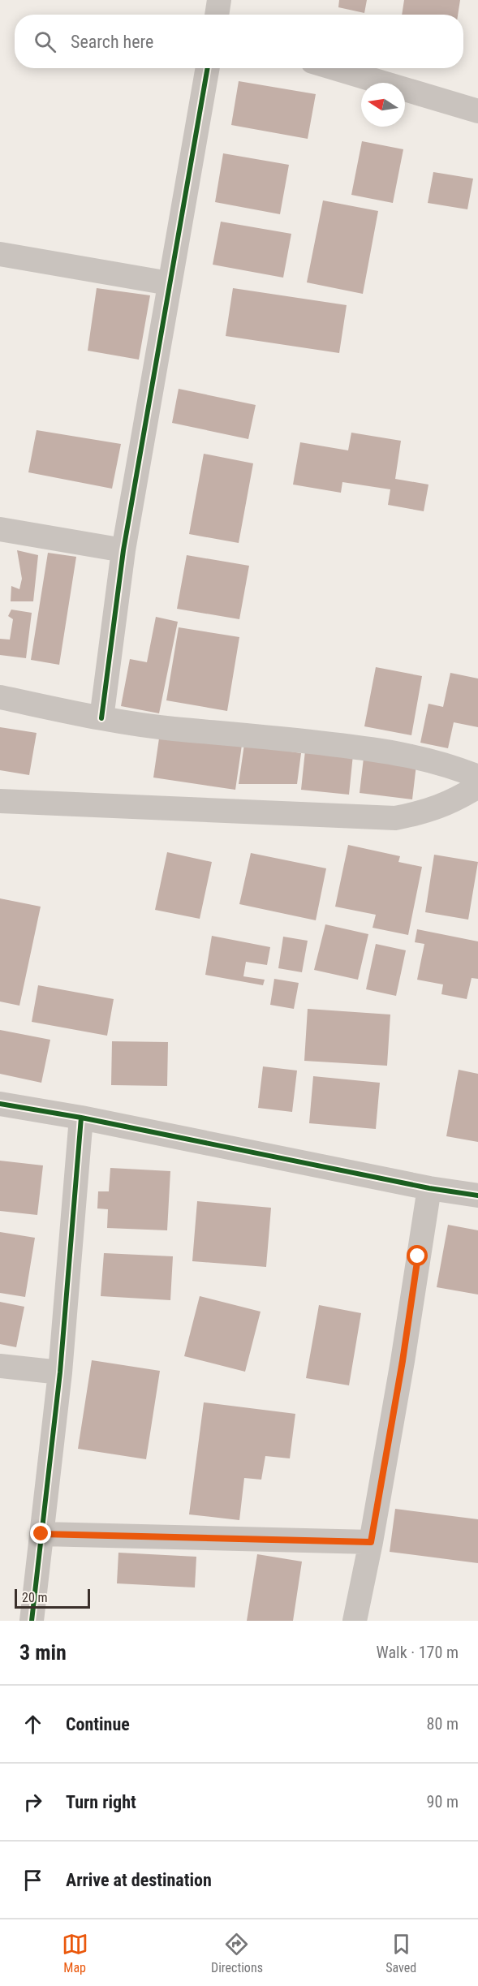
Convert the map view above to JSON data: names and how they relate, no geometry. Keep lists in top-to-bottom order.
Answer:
{
  "scale_bar": "20 m",
  "north": "left",
  "page": {
    "search": "Search here",
    "scale": "20 m",
    "heading": ["3 min", "Walk · 170 m"],
    "list": [
      ["Continue", "80 m"],
      ["Turn right", "90 m"],
      "Arrive at destination"
    ],
    "nav": ["Map", "Directions", "Saved"]
  }
}
